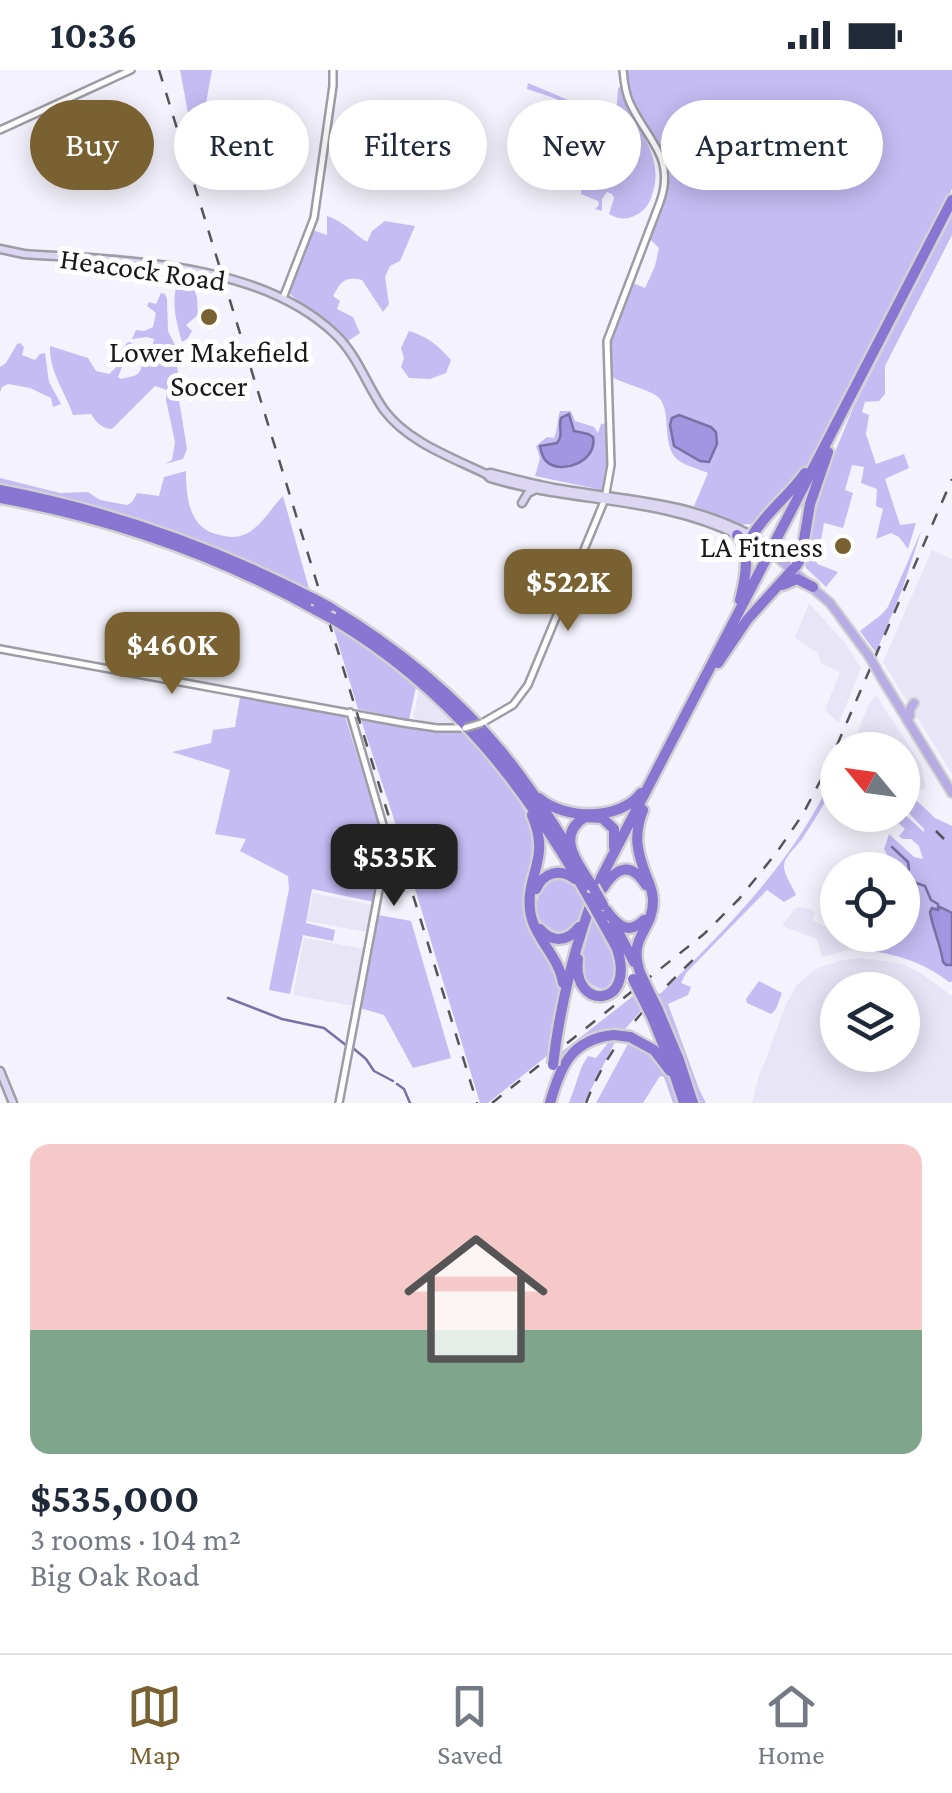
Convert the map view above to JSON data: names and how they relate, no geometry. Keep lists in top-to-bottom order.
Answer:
{
  "streets": {
    "main road": ["Heacock Road"]
  },
  "places": ["Lower Makefield Soccer", "LA Fitness"],
  "north": "top left",
  "page": {
    "status": "10:36",
    "chip": [
      "Buy",
      "Rent",
      "Filters",
      "New",
      "Apartment"
    ],
    "price": ["$522K", "$460K", "$535K"],
    "list": [
      {
        "name": "$535,000",
        "note": "3 rooms · 104 m² · Big Oak Road"
      }
    ],
    "tabs": ["Map", "Saved", "Home"]
  }
}
